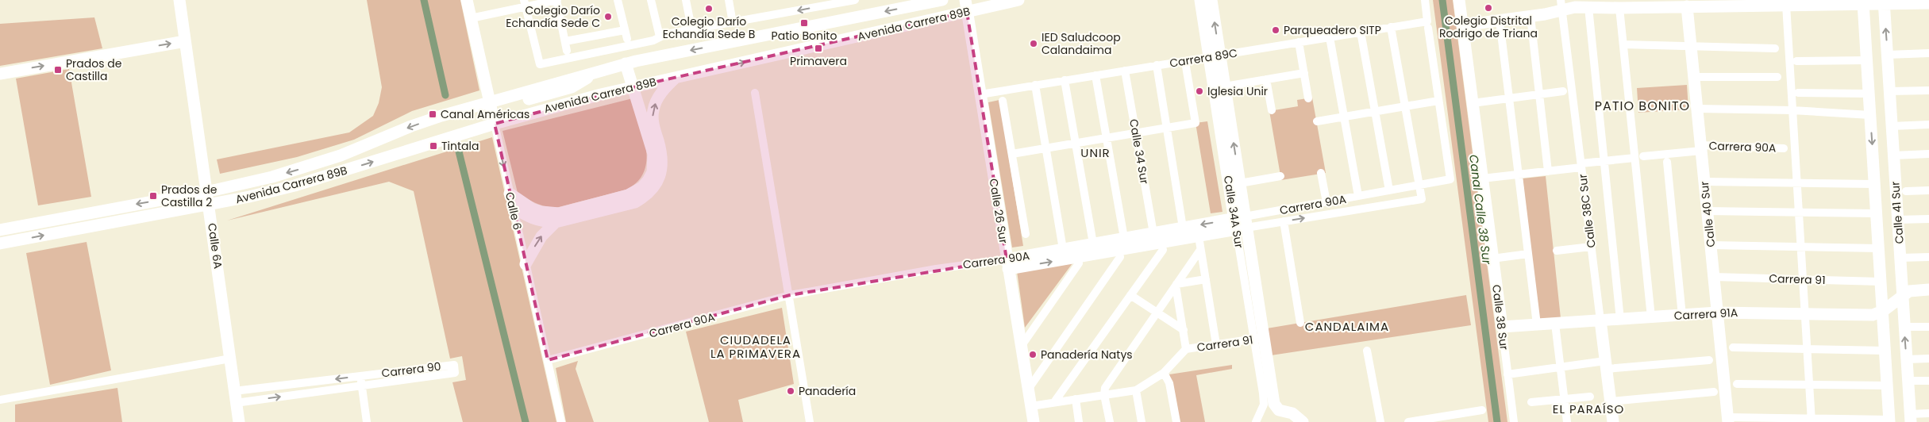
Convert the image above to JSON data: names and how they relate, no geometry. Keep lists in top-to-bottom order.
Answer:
{
  "streets": {
    "street": [
      "Avenida Carrera 89B",
      "Carrera 89C",
      "Carrera 90A",
      "Calle 34 Sur",
      "Calle 6",
      "Calle 26 Sur",
      "Calle 38C Sur",
      "Calle 34A Sur",
      "Calle 41 Sur",
      "Calle 40 Sur",
      "Calle 6A",
      "Carrera 91",
      "Carrera 91A",
      "Calle 38 Sur",
      "Carrera 90"
    ]
  },
  "crossings": [
    ["Avenida Carrera 89B", "Calle 6"],
    ["Avenida Carrera 89B", "Calle 26 Sur"],
    ["Avenida Carrera 89B", "Calle 6A"],
    ["Carrera 89C", "Calle 34 Sur"],
    ["Carrera 89C", "Calle 26 Sur"],
    ["Carrera 89C", "Calle 34A Sur"],
    ["Carrera 90A", "Calle 34 Sur"],
    ["Carrera 90A", "Calle 6"],
    ["Carrera 90A", "Calle 26 Sur"],
    ["Carrera 90A", "Calle 34A Sur"],
    ["Carrera 90A", "Calle 40 Sur"],
    ["Calle 38C Sur", "Carrera 91A"],
    ["Calle 34A Sur", "Carrera 91"],
    ["Calle 41 Sur", "Carrera 91"],
    ["Calle 41 Sur", "Carrera 91A"],
    ["Calle 40 Sur", "Carrera 91"],
    ["Calle 40 Sur", "Carrera 91A"],
    ["Calle 6A", "Carrera 90"],
    ["Carrera 91A", "Calle 38 Sur"]
  ],
  "districts": [
    "PATIO BONITO",
    "UNIR",
    "CANDALAIMA",
    "CIUDADELA LA PRIMAVERA",
    "EL PARAÍSO"
  ],
  "water": ["Canal Calle 38 Sur"],
  "places": {
    "other": [
      "Colegio Distrital Rodrigo de Triana",
      "Colegio Darío Echandía Sede B",
      "Colegio Darío Echandía Sede C",
      "Parqueadero SITP",
      "IED Saludcoop Calandaima",
      "Iglesia Unir",
      "Panadería Natys",
      "Panadería"
    ],
    "transit": [
      "Patio Bonito",
      "Primavera",
      "Prados de Castilla",
      "Canal Américas",
      "Tintala",
      "Prados de Castilla 2"
    ]
  }
}
